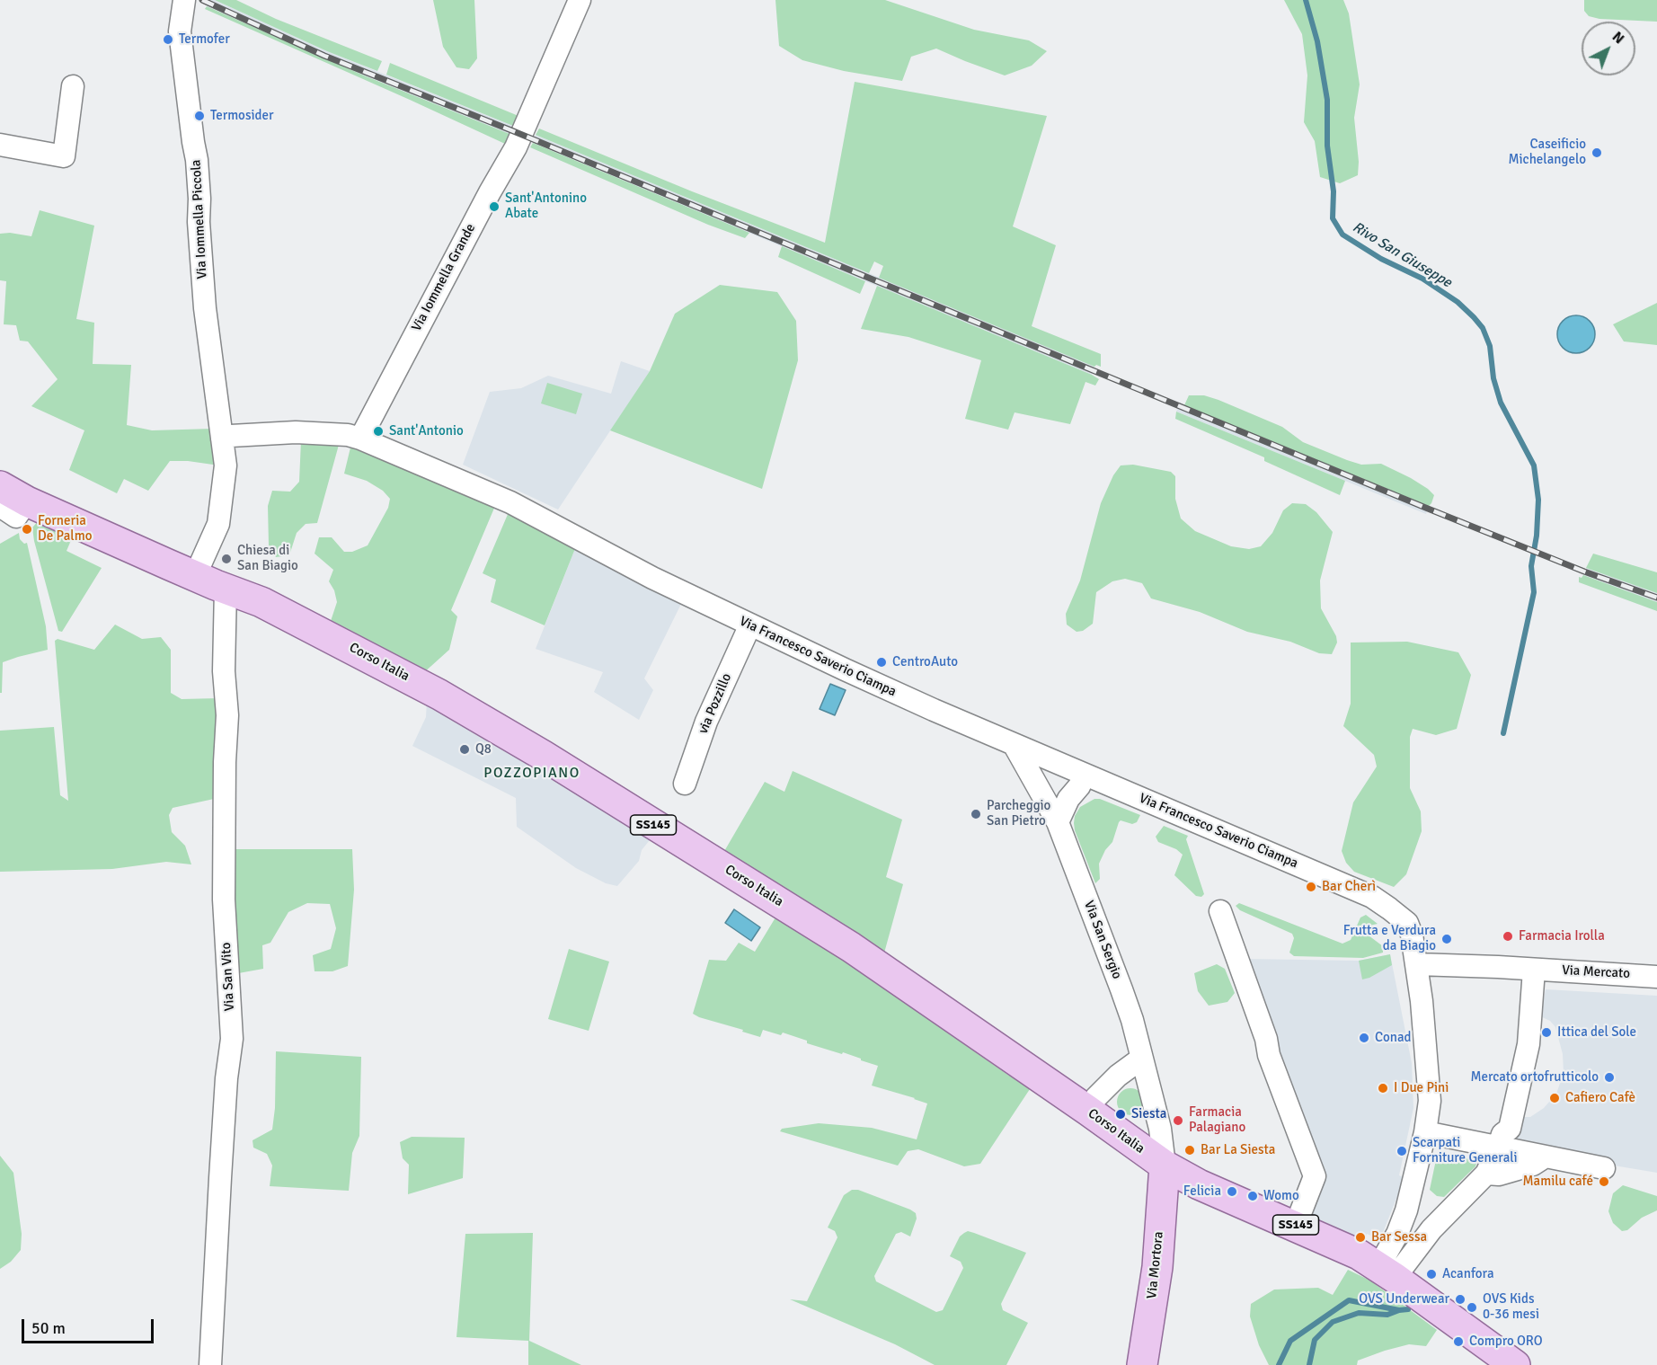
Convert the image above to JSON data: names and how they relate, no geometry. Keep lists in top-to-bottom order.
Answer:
{
  "streets": {
    "main road": ["Corso Italia", "SS145", "Via Mortora"],
    "street": [
      "Via Iommella Piccola",
      "Via Iommella Grande",
      "Via Francesco Saverio Ciampa",
      "via Pozzillo",
      "Via San Sergio",
      "Via Mercato",
      "Via San Vito"
    ]
  },
  "crossings": [
    ["Via Iommella Piccola", "Via Francesco Saverio Ciampa"],
    ["Via Iommella Grande", "Via Francesco Saverio Ciampa"],
    ["Via Francesco Saverio Ciampa", "via Pozzillo"],
    ["Via Francesco Saverio Ciampa", "Via San Sergio"],
    ["Via Francesco Saverio Ciampa", "Via Mercato"],
    ["Corso Italia", "Via San Sergio"],
    ["Corso Italia", "Via San Vito"],
    ["Corso Italia", "Via Mortora"],
    ["Via San Sergio", "Via Mortora"]
  ],
  "districts": ["POZZOPIANO"],
  "water": ["Rivo San Giuseppe"],
  "places": [
    "Termofer",
    "Termosider",
    "Caseificio Michelangelo",
    "Sant'Antonino Abate",
    "Sant'Antonio",
    "Forneria De Palmo",
    "Chiesa di San Biagio",
    "CentroAuto",
    "Q8",
    "Parcheggio San Pietro",
    "Bar Cherì",
    "Farmacia Irolla",
    "Frutta e Verdura da Biagio",
    "Ittica del Sole",
    "Conad",
    "Mercato ortofrutticolo",
    "I Due Pini",
    "Cafiero Cafè",
    "Siesta",
    "Farmacia Palagiano",
    "Bar La Siesta",
    "Scarpati Forniture Generali",
    "Mamilu café",
    "Felicia",
    "Womo",
    "Bar Sessa",
    "Acanfora",
    "OVS Underwear",
    "OVS Kids 0-36 mesi",
    "Compro ORO"
  ],
  "scale_bar": "50 m",
  "north": "top right"
}
